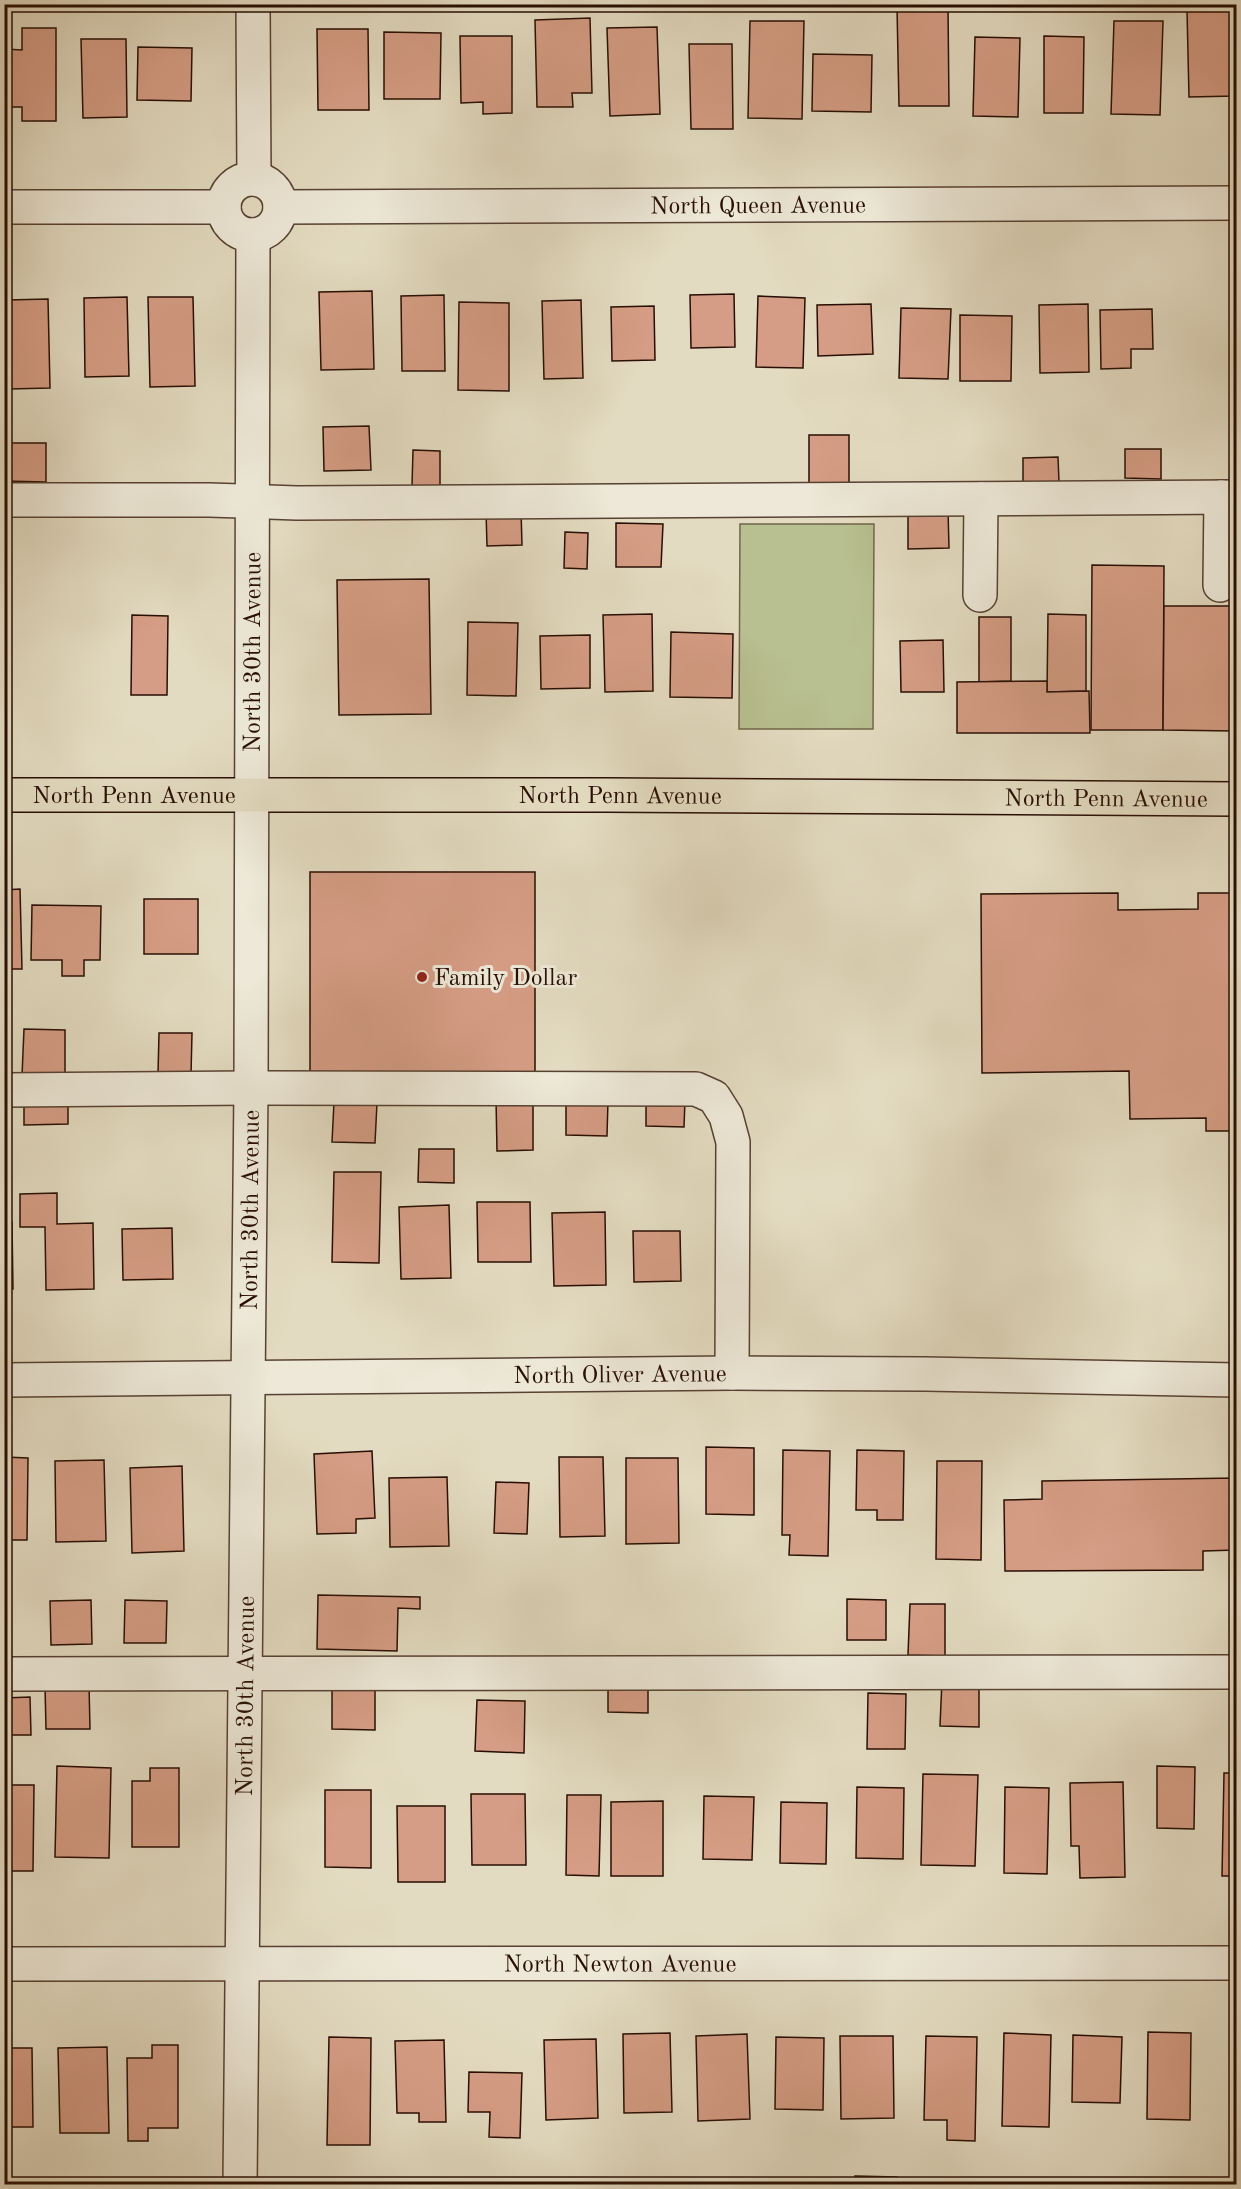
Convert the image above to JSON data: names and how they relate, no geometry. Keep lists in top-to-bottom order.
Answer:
{
  "streets": {
    "main road": ["North Penn Avenue"],
    "street": [
      "North Queen Avenue",
      "North 30th Avenue",
      "North Oliver Avenue",
      "North Newton Avenue"
    ]
  },
  "crossings": [
    ["North Queen Avenue", "North 30th Avenue"],
    ["North 30th Avenue", "North Penn Avenue"],
    ["North 30th Avenue", "North Oliver Avenue"],
    ["North 30th Avenue", "North Newton Avenue"]
  ],
  "places": ["Family Dollar"]
}
